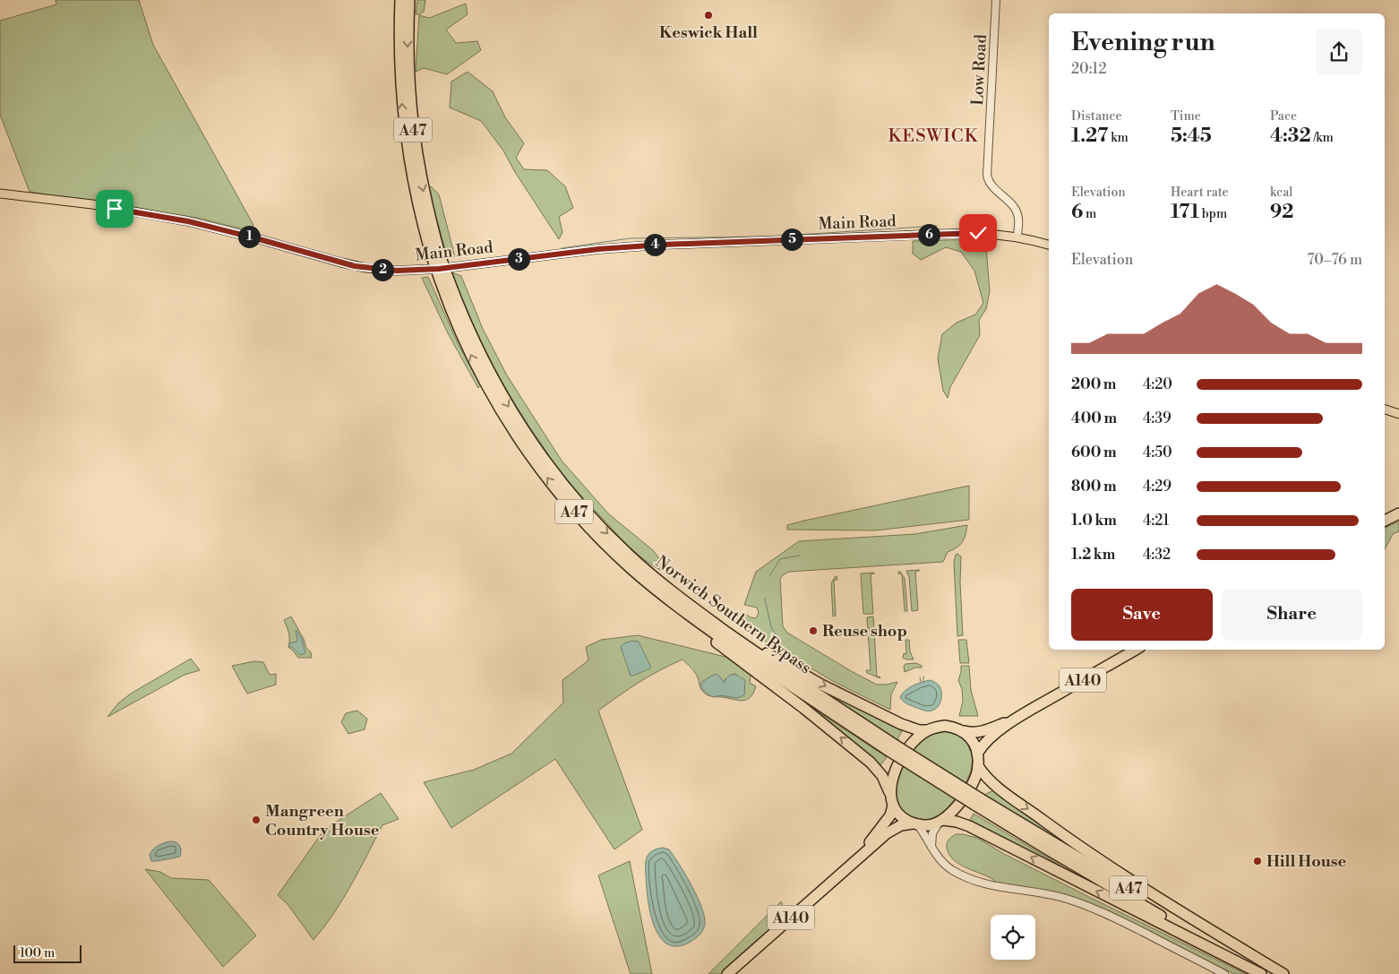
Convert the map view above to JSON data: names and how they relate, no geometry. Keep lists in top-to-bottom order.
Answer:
{
  "streets": {
    "highway": ["A47", "Norwich Southern Bypass", "A140"],
    "main road": ["Main Road"],
    "street": ["Low Road"]
  },
  "crossings": [
    ["Low Road", "Main Road"],
    ["A47", "Norwich Southern Bypass"],
    ["A47", "A140"]
  ],
  "districts": ["KESWICK"],
  "places": [
    "Keswick Hall",
    "Reuse shop",
    "Mangreen Country House",
    "Hill House"
  ],
  "scale_bar": "100 m",
  "page": {
    "heading": ["Evening run", "20:12"],
    "stats": [
      ["Distance", "1.27 km"],
      ["Time", "5:45"],
      ["Pace", "4:32 /km"],
      ["Elevation", "6 m"],
      ["Heart rate", "171 bpm"],
      ["kcal", "92"]
    ],
    "pins": [
      "6",
      "1",
      "5",
      "4",
      "3",
      "2"
    ],
    "chart": ["Elevation", "70–76 m"],
    "list": [
      {
        "name": "200 m",
        "note": "4:20"
      },
      {
        "name": "400 m",
        "note": "4:39"
      },
      {
        "name": "600 m",
        "note": "4:50"
      },
      {
        "name": "800 m",
        "note": "4:29"
      },
      {
        "name": "1.0 km",
        "note": "4:21"
      },
      {
        "name": "1.2 km",
        "note": "4:32"
      }
    ],
    "buttons": ["Save", "Share"],
    "scale": "100 m"
  }
}
